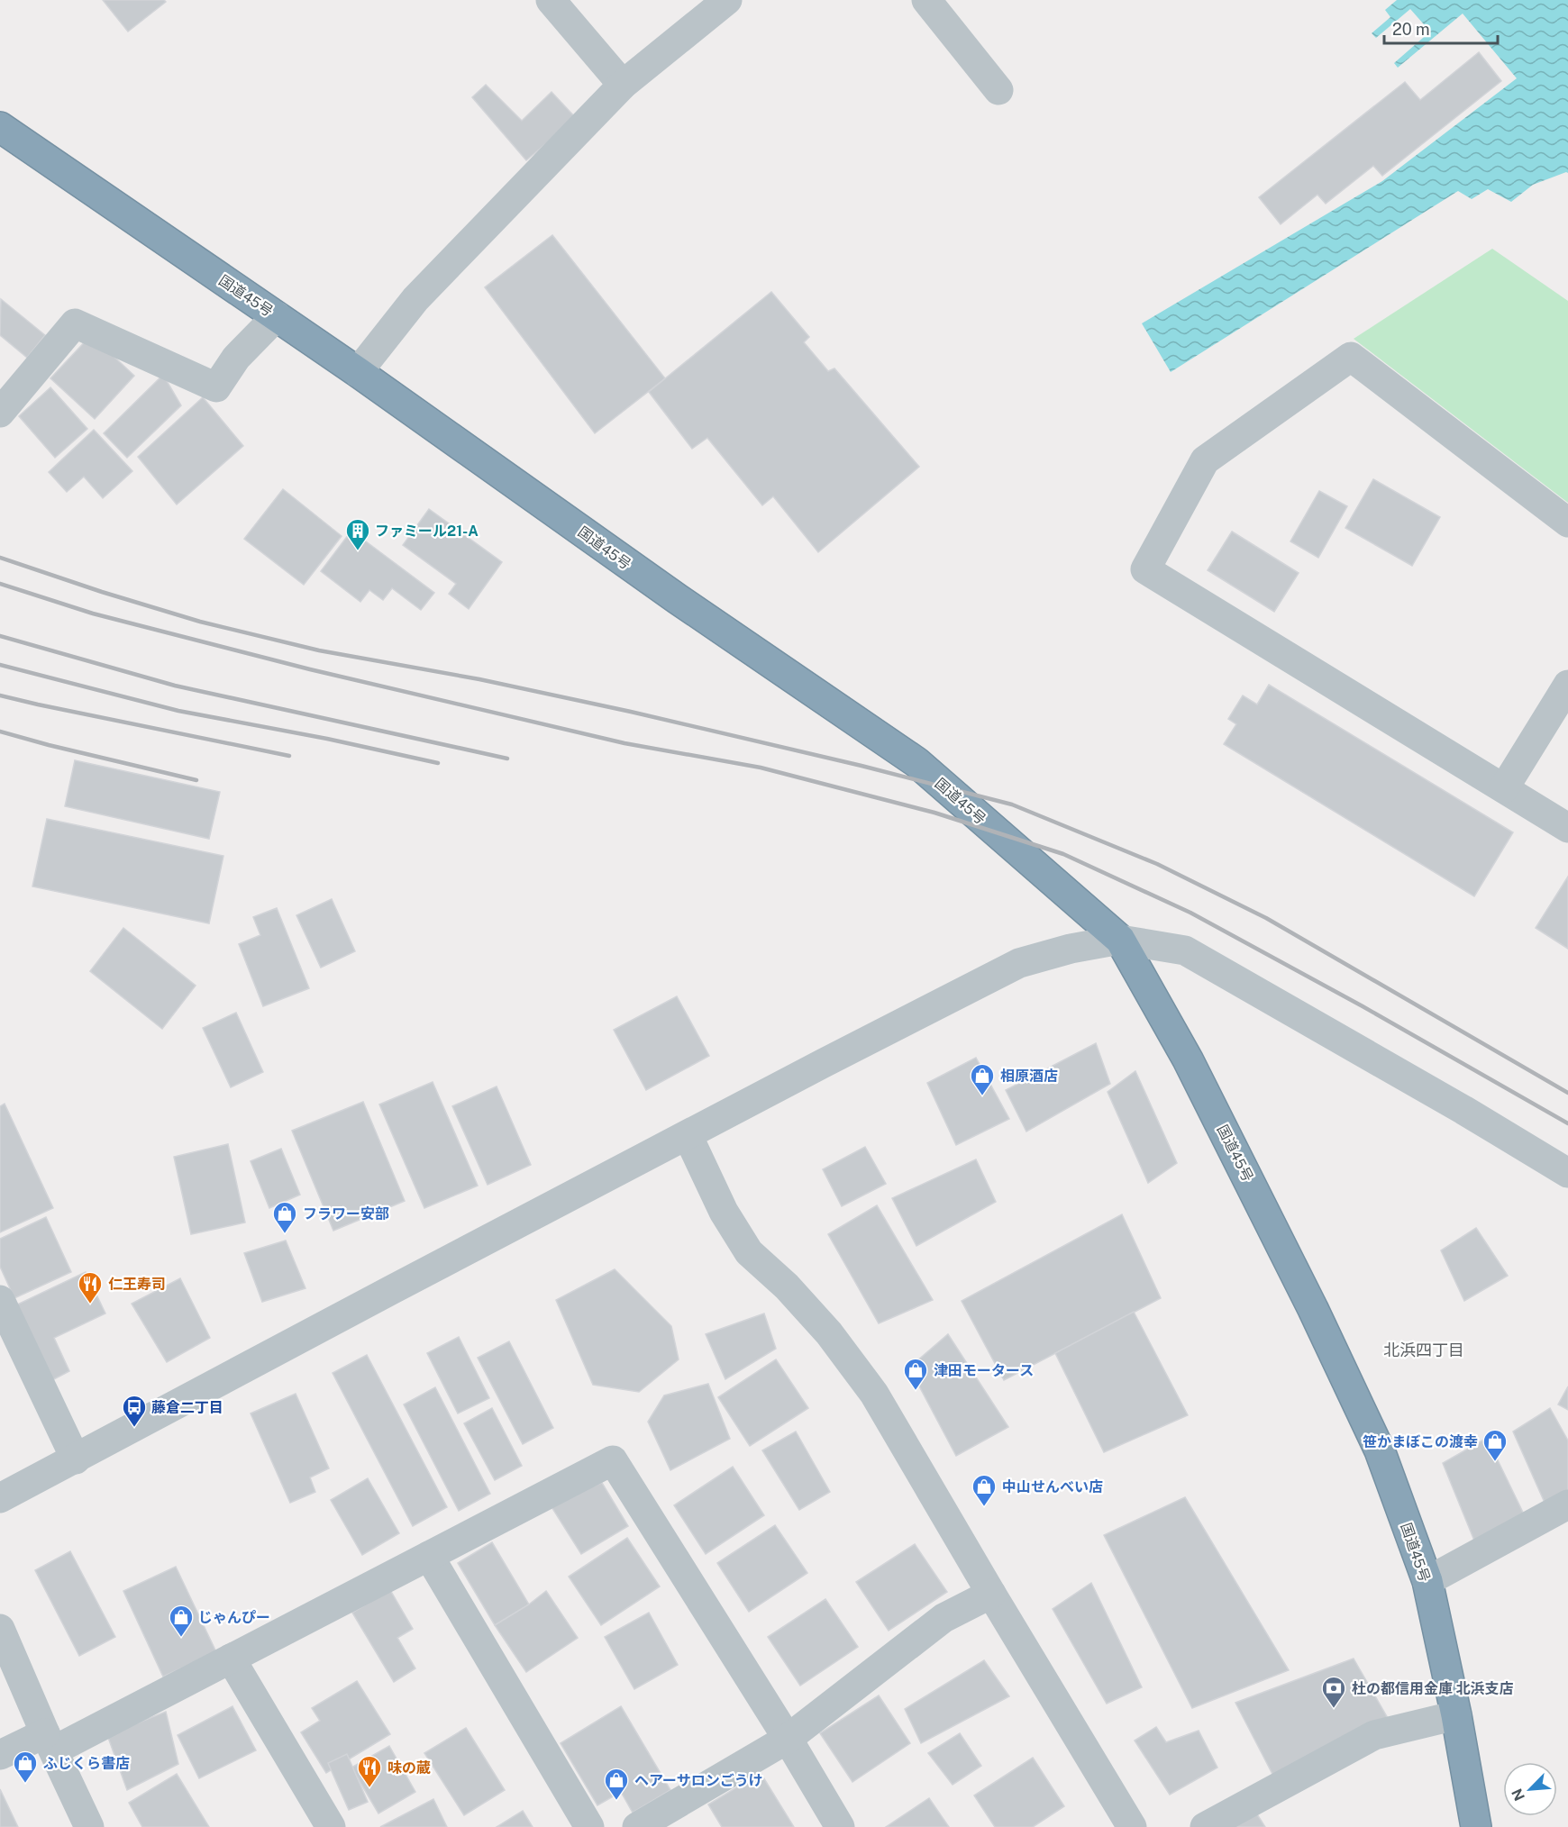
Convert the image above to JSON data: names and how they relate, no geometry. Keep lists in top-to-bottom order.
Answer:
{
  "streets": {
    "highway": ["国道45号"]
  },
  "districts": ["北浜四丁目"],
  "places": {
    "building": ["ファミール21-A"],
    "shop": [
      "相原酒店",
      "フラワー安部",
      "津田モータース",
      "笹かまぼこの渡幸",
      "中山せんべい店",
      "じゃんぴー",
      "ふじくら書店",
      "ヘアーサロンごうけ"
    ],
    "restaurant": ["仁王寿司", "味の蔵"],
    "bus stop": ["藤倉二丁目"],
    "bank": ["杜の都信用金庫 北浜支店"]
  },
  "scale_bar": "20 m",
  "north": "bottom left"
}
